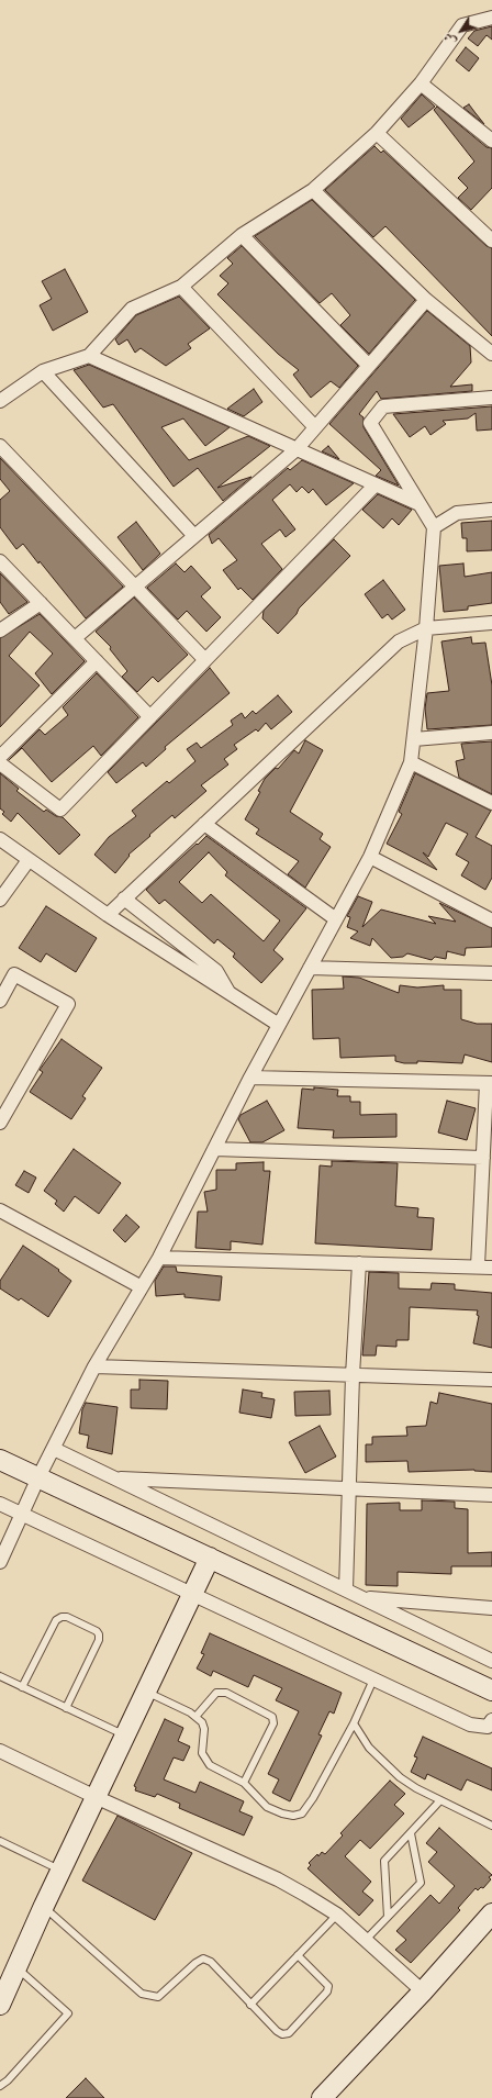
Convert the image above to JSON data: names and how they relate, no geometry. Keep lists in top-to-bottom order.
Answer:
{
  "north": "bottom left"
}
